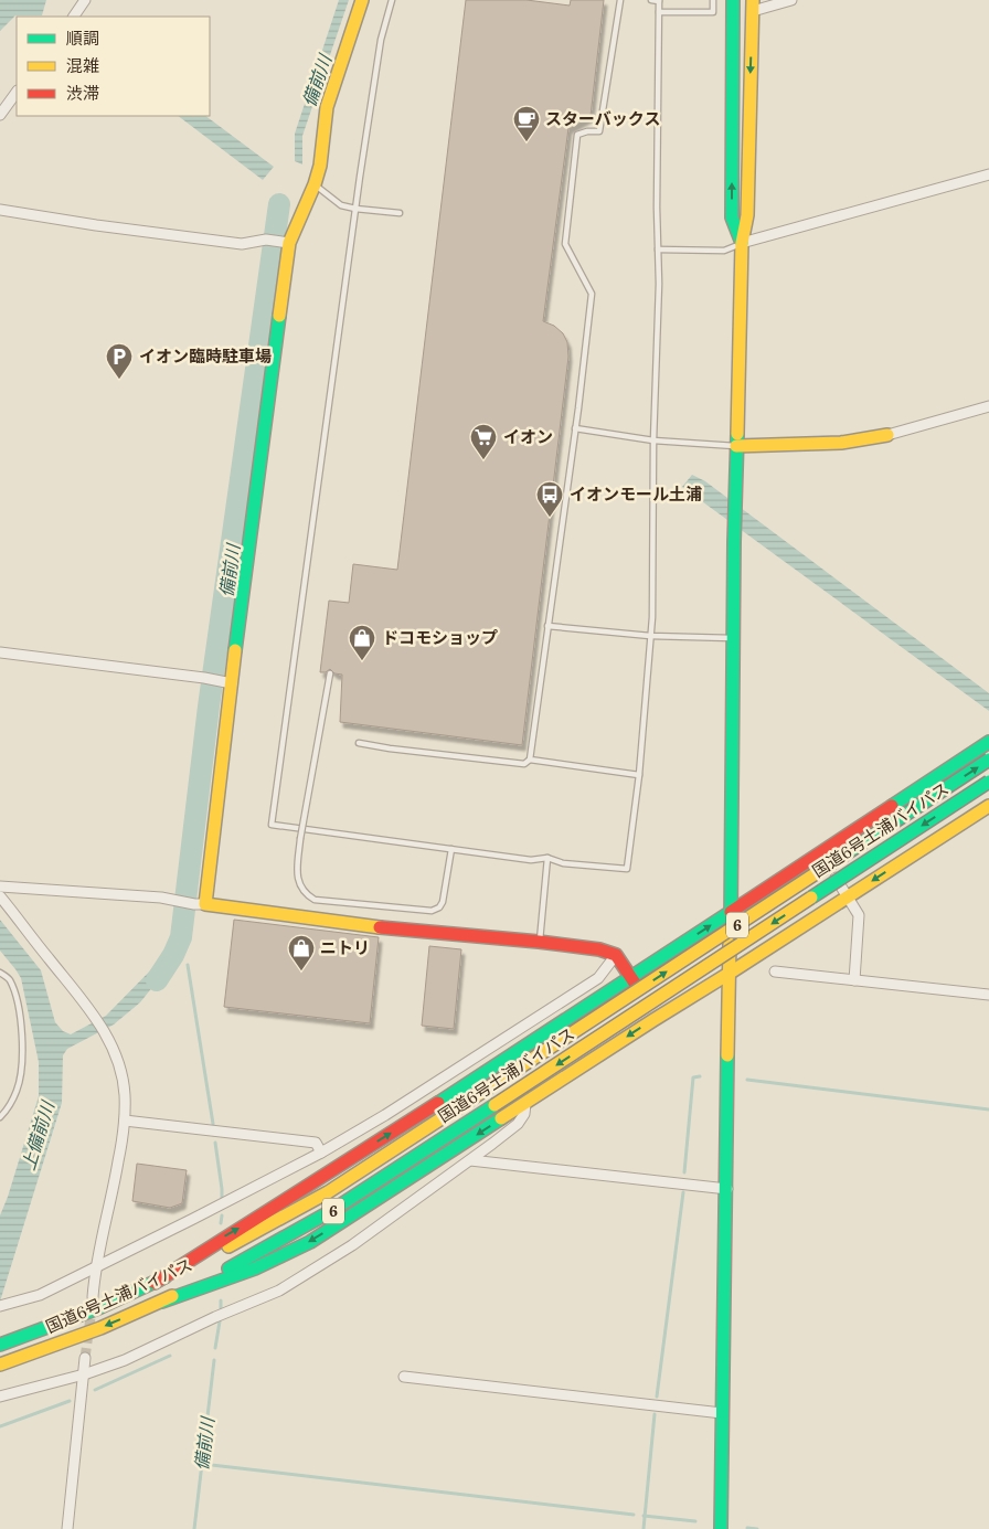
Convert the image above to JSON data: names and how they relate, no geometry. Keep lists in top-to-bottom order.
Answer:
{
  "streets": {
    "main road": ["国道6号土浦バイパス", "6"]
  },
  "water": ["備前川", "上備前川"],
  "places": {
    "cafe": ["スターバックス"],
    "parking": ["イオン臨時駐車場"],
    "supermarket": ["イオン"],
    "bus stop": ["イオンモール土浦"],
    "shop": ["ドコモショップ", "ニトリ"]
  },
  "legend": ["順調", "混雑", "渋滞"]
}
